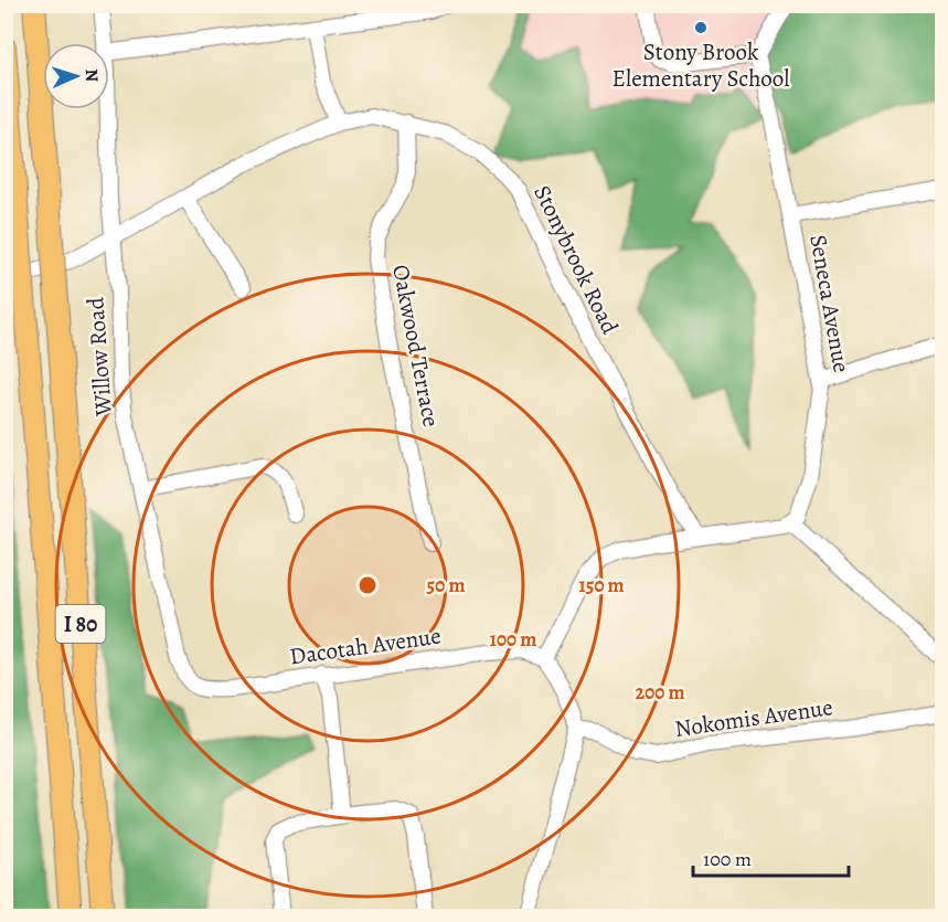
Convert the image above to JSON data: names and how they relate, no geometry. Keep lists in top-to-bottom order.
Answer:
{
  "streets": {
    "highway": ["I 80"],
    "street": [
      "Stonybrook Road",
      "Seneca Avenue",
      "Oakwood Terrace",
      "Willow Road",
      "Dacotah Avenue",
      "Nokomis Avenue"
    ]
  },
  "crossings": [
    ["Stonybrook Road", "Oakwood Terrace"],
    ["Stonybrook Road", "Willow Road"],
    ["Willow Road", "Dacotah Avenue"]
  ],
  "places": ["Stony Brook Elementary School"],
  "scale_bar": "100 m",
  "north": "right",
  "rings": [
    "50 m",
    "150 m",
    "100 m",
    "200 m"
  ]
}
